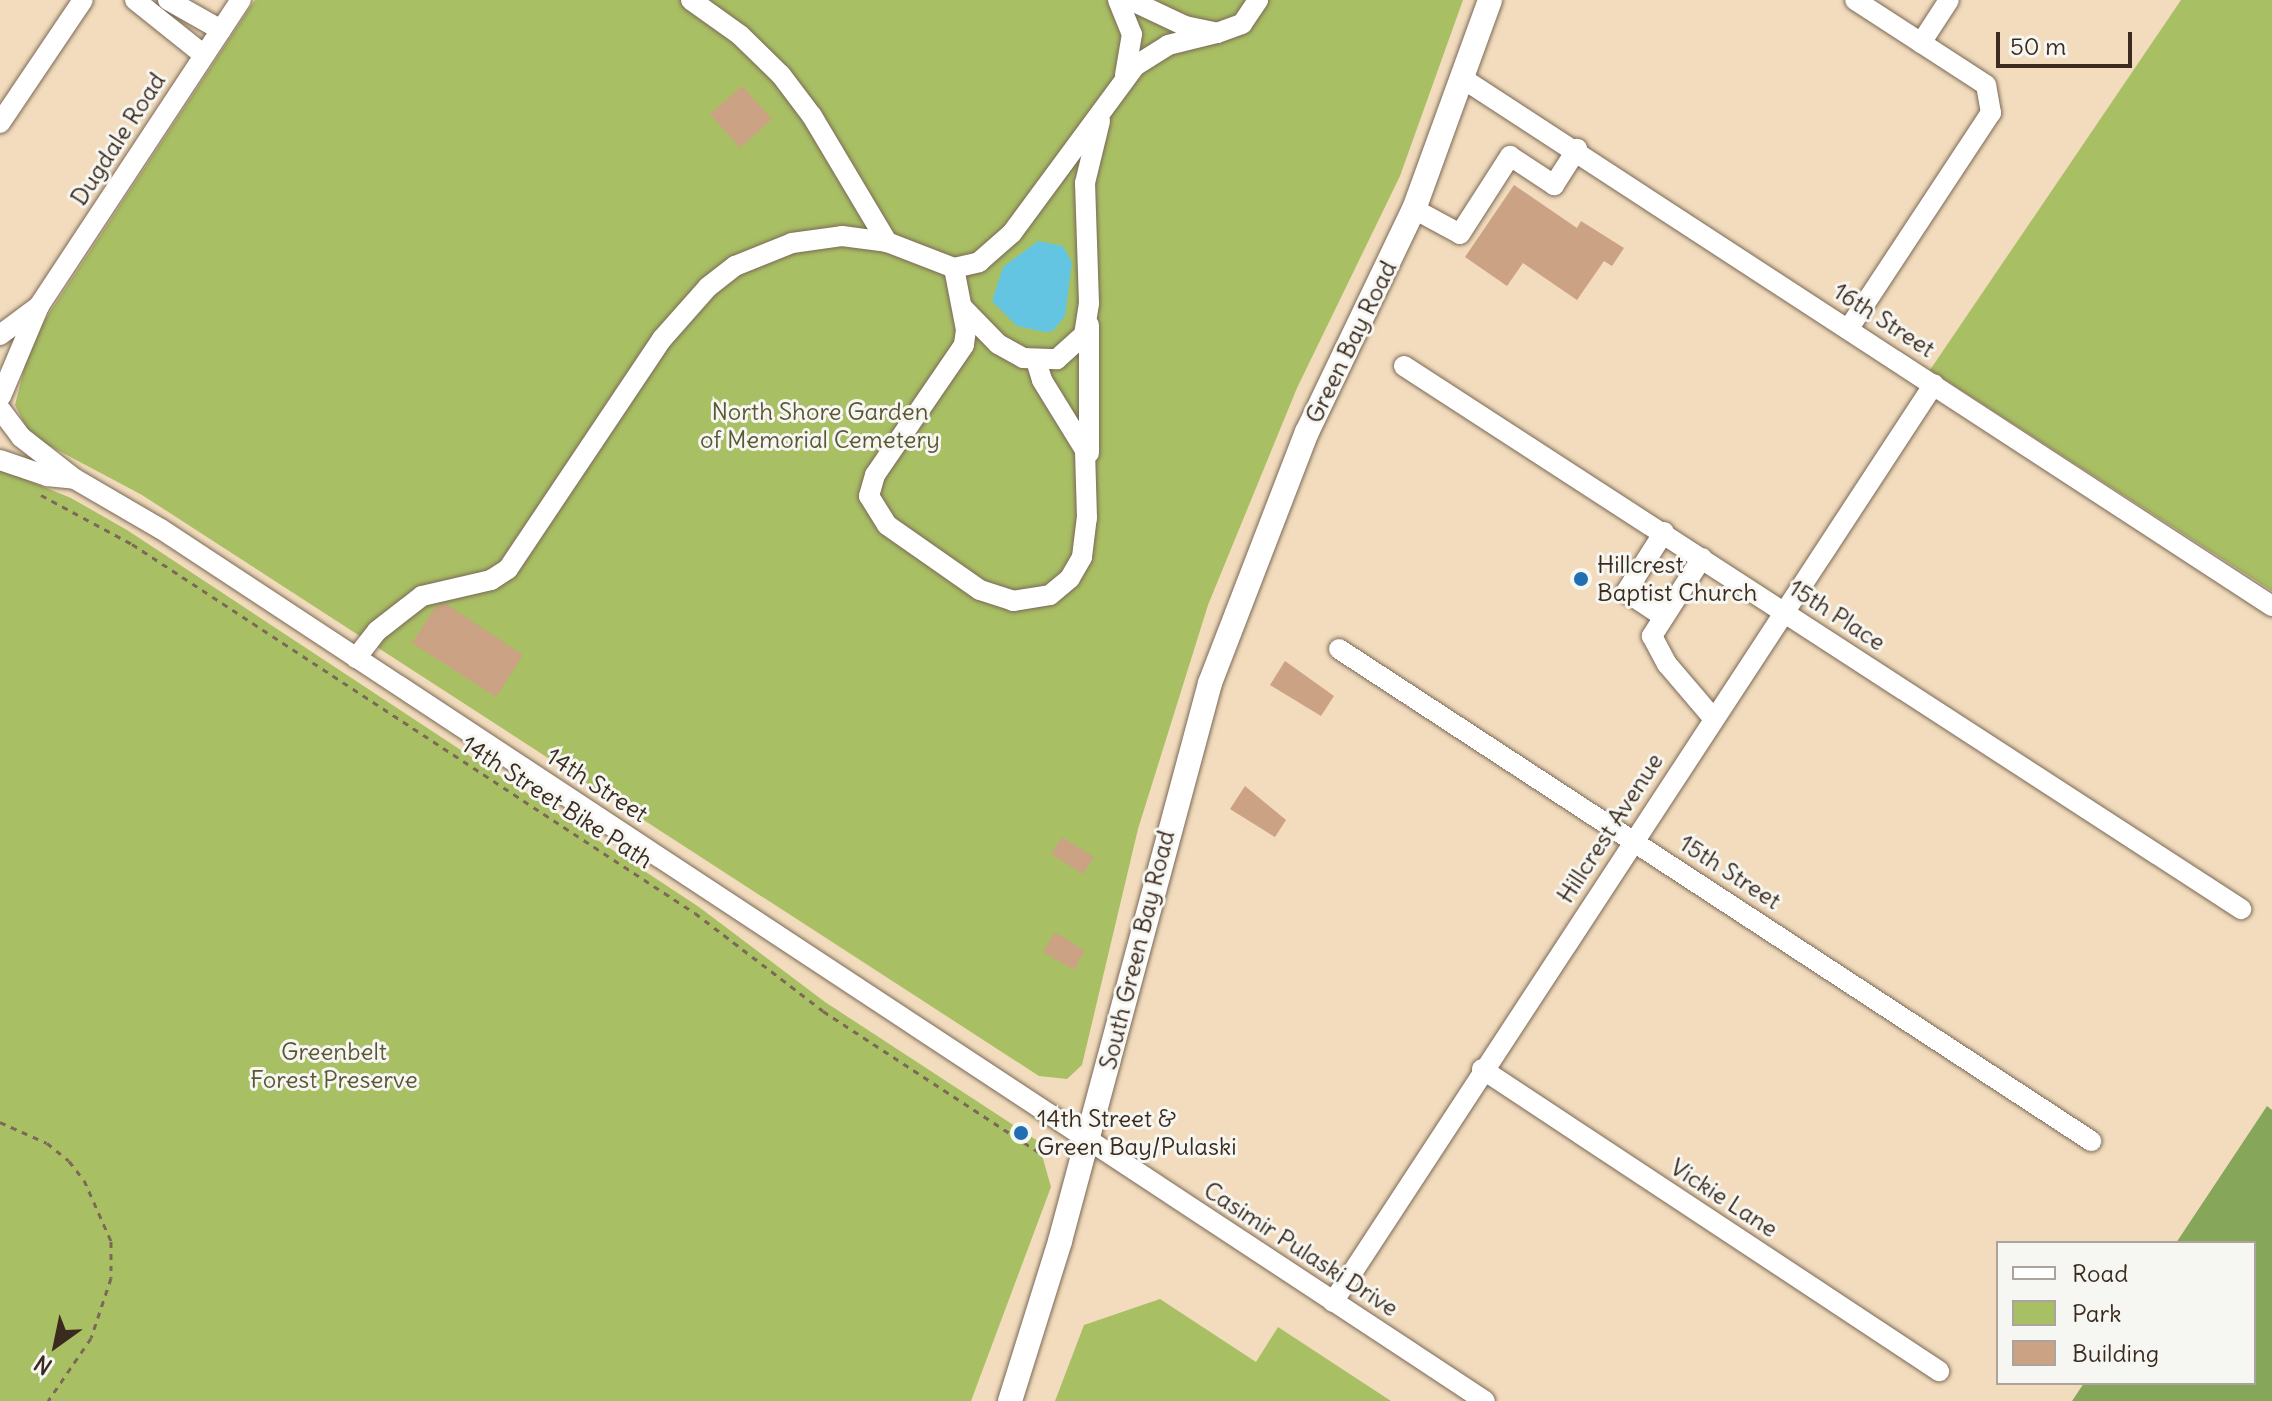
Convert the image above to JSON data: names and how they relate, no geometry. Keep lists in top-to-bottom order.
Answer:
{
  "streets": {
    "main road": ["Green Bay Road", "South Green Bay Road"],
    "street": [
      "Dugdale Road",
      "16th Street",
      "15th Place",
      "14th Street",
      "Hillcrest Avenue",
      "15th Street",
      "Vickie Lane",
      "Casimir Pulaski Drive"
    ],
    "path": ["14th Street Bike Path"]
  },
  "crossings": [
    ["16th Street", "Green Bay Road"],
    ["16th Street", "Hillcrest Avenue"],
    ["Green Bay Road", "South Green Bay Road"],
    ["15th Place", "Hillcrest Avenue"],
    ["14th Street", "South Green Bay Road"],
    ["14th Street", "Casimir Pulaski Drive"],
    ["Hillcrest Avenue", "15th Street"],
    ["Hillcrest Avenue", "Vickie Lane"],
    ["Hillcrest Avenue", "Casimir Pulaski Drive"],
    ["South Green Bay Road", "Casimir Pulaski Drive"]
  ],
  "parks": ["North Shore Garden of Memorial Cemetery", "Greenbelt Forest Preserve"],
  "places": ["Hillcrest Baptist Church", "14th Street & Green Bay/Pulaski"],
  "legend": ["Road", "Park", "Building"],
  "scale_bar": "50 m",
  "north": "bottom left"
}
